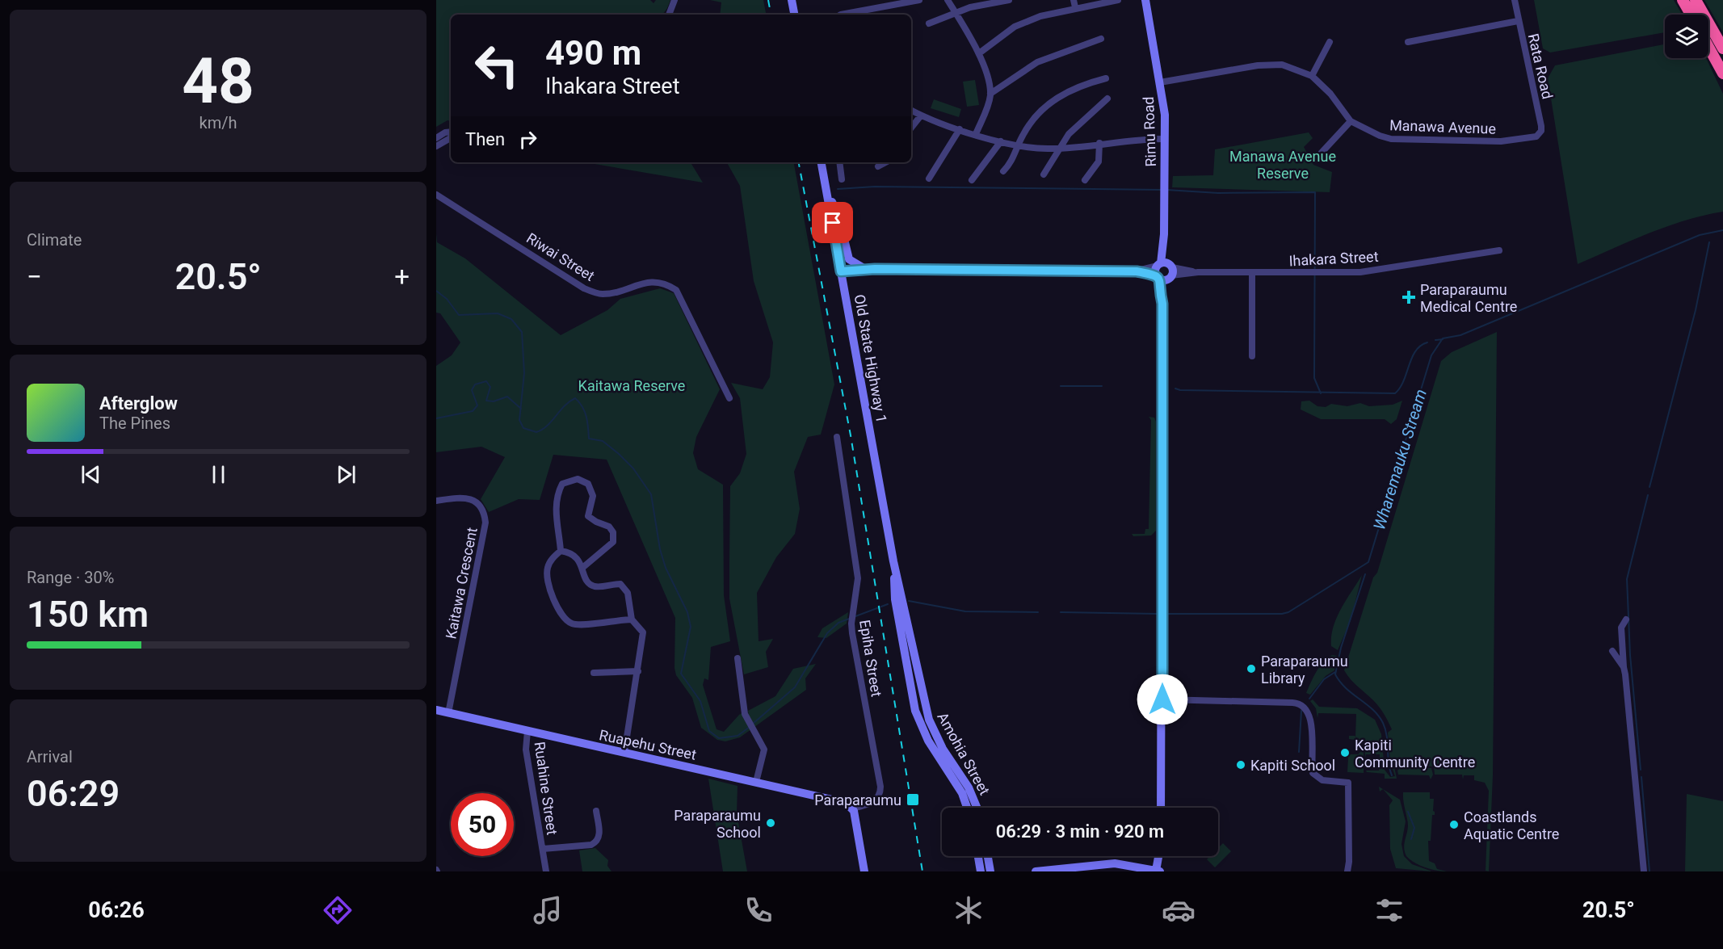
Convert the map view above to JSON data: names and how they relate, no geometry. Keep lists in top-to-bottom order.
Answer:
{
  "streets": {
    "main road": [
      "Rimu Road",
      "Old State Highway 1",
      "Ruapehu Street",
      "Amohia Street"
    ],
    "street": [
      "Rata Road",
      "Manawa Avenue",
      "Riwai Street",
      "Ihakara Street",
      "Kaitawa Crescent",
      "Epiha Street",
      "Ruahine Street"
    ]
  },
  "crossings": [
    ["Rata Road", "Manawa Avenue"],
    ["Manawa Avenue", "Rimu Road"],
    ["Rimu Road", "Ihakara Street"],
    ["Ihakara Street", "Old State Highway 1"],
    ["Old State Highway 1", "Amohia Street"],
    ["Kaitawa Crescent", "Ruapehu Street"],
    ["Epiha Street", "Ruapehu Street"],
    ["Ruapehu Street", "Ruahine Street"]
  ],
  "water": ["Wharemauku Stream"],
  "parks": ["Manawa Avenue Reserve", "Kaitawa Reserve"],
  "places": {
    "health": ["Paraparaumu Medical Centre"],
    "other": [
      "Paraparaumu Library",
      "Kapiti Community Centre",
      "Kapiti School",
      "Paraparaumu School",
      "Coastlands Aquatic Centre"
    ],
    "transit": ["Paraparaumu"]
  },
  "page": {
    "tile": [
      ["48", "km/h"],
      "Climate",
      ["Range · 30%", "150 km"],
      ["Arrival", "06:29"]
    ],
    "turn": ["490 m", "Ihakara Street"],
    "then": "Then",
    "heat": ["−", "20.5°", "+"],
    "song": ["Afterglow", "The Pines"],
    "limit": "50",
    "trip": "06:29 · 3 min · 920 m",
    "tabs": ["06:26", "20.5°"]
  }
}
